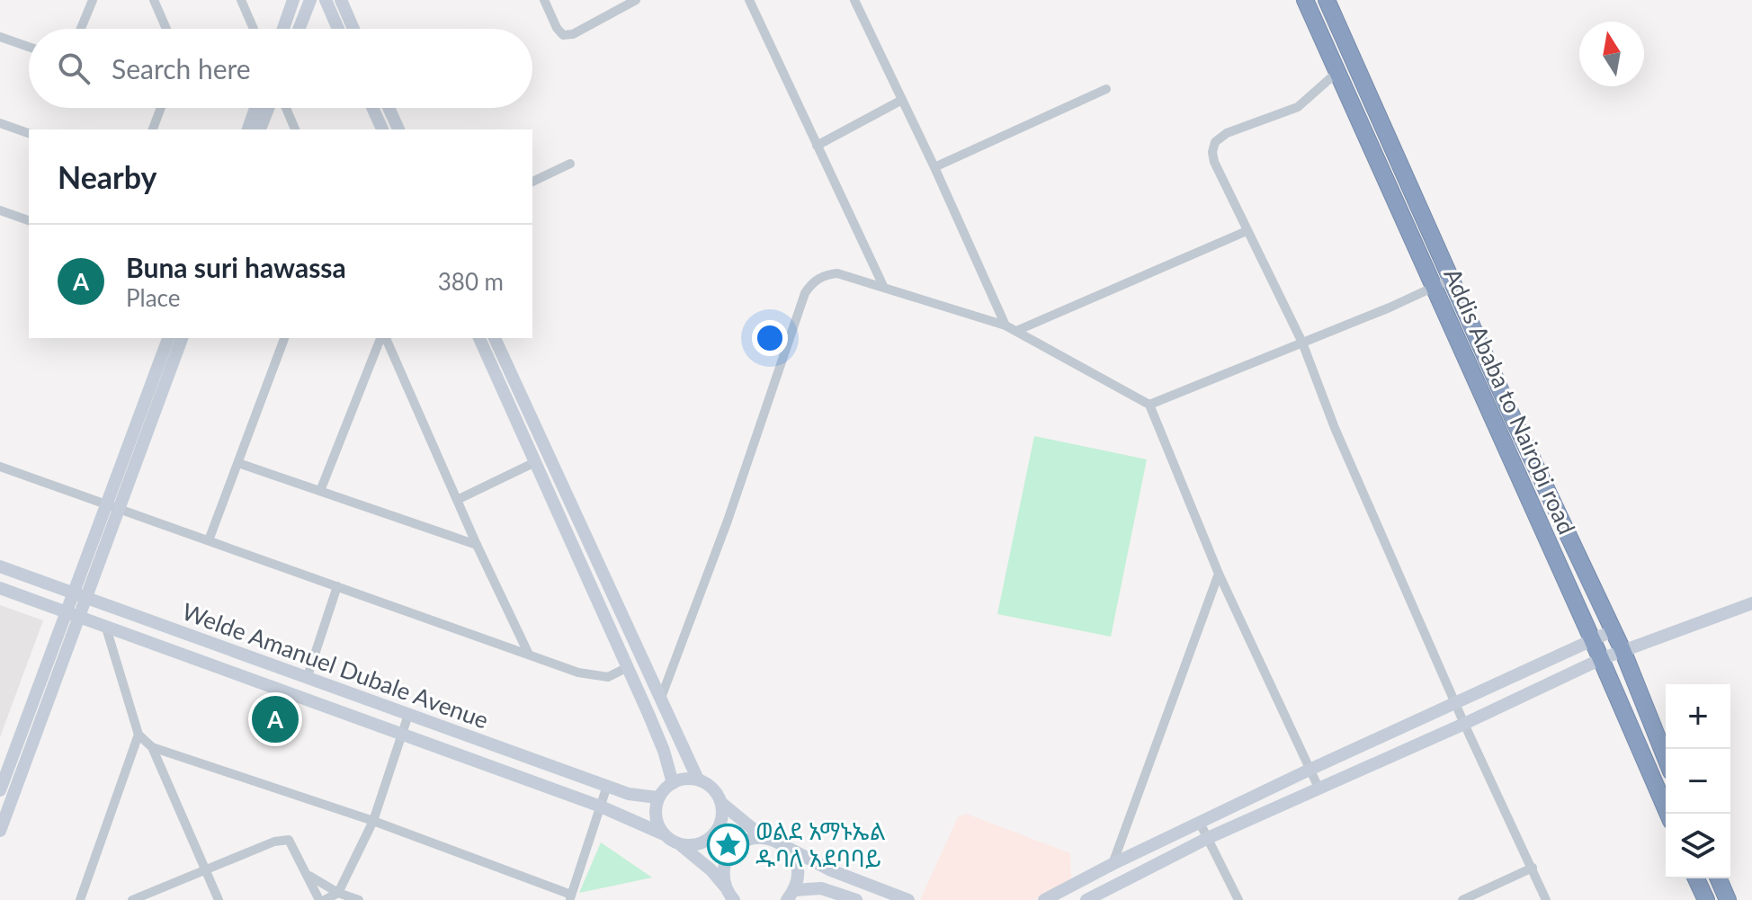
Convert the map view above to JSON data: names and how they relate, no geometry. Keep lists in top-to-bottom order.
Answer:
{
  "streets": {
    "highway": ["Addis Ababa to Nairobi road"],
    "main road": ["Welde Amanuel Dubale Avenue"]
  },
  "places": {
    "place": ["ወልደ አማኑኤል ዱባለ አደባባይ"]
  },
  "north": "top",
  "page": {
    "search": "Search here",
    "heading": "Nearby",
    "list": [
      {
        "mark": "A",
        "name": "Buna suri hawassa",
        "note": "Place",
        "value": "380 m"
      }
    ],
    "map_buttons": ["+", "−"],
    "pins": "A"
  }
}
